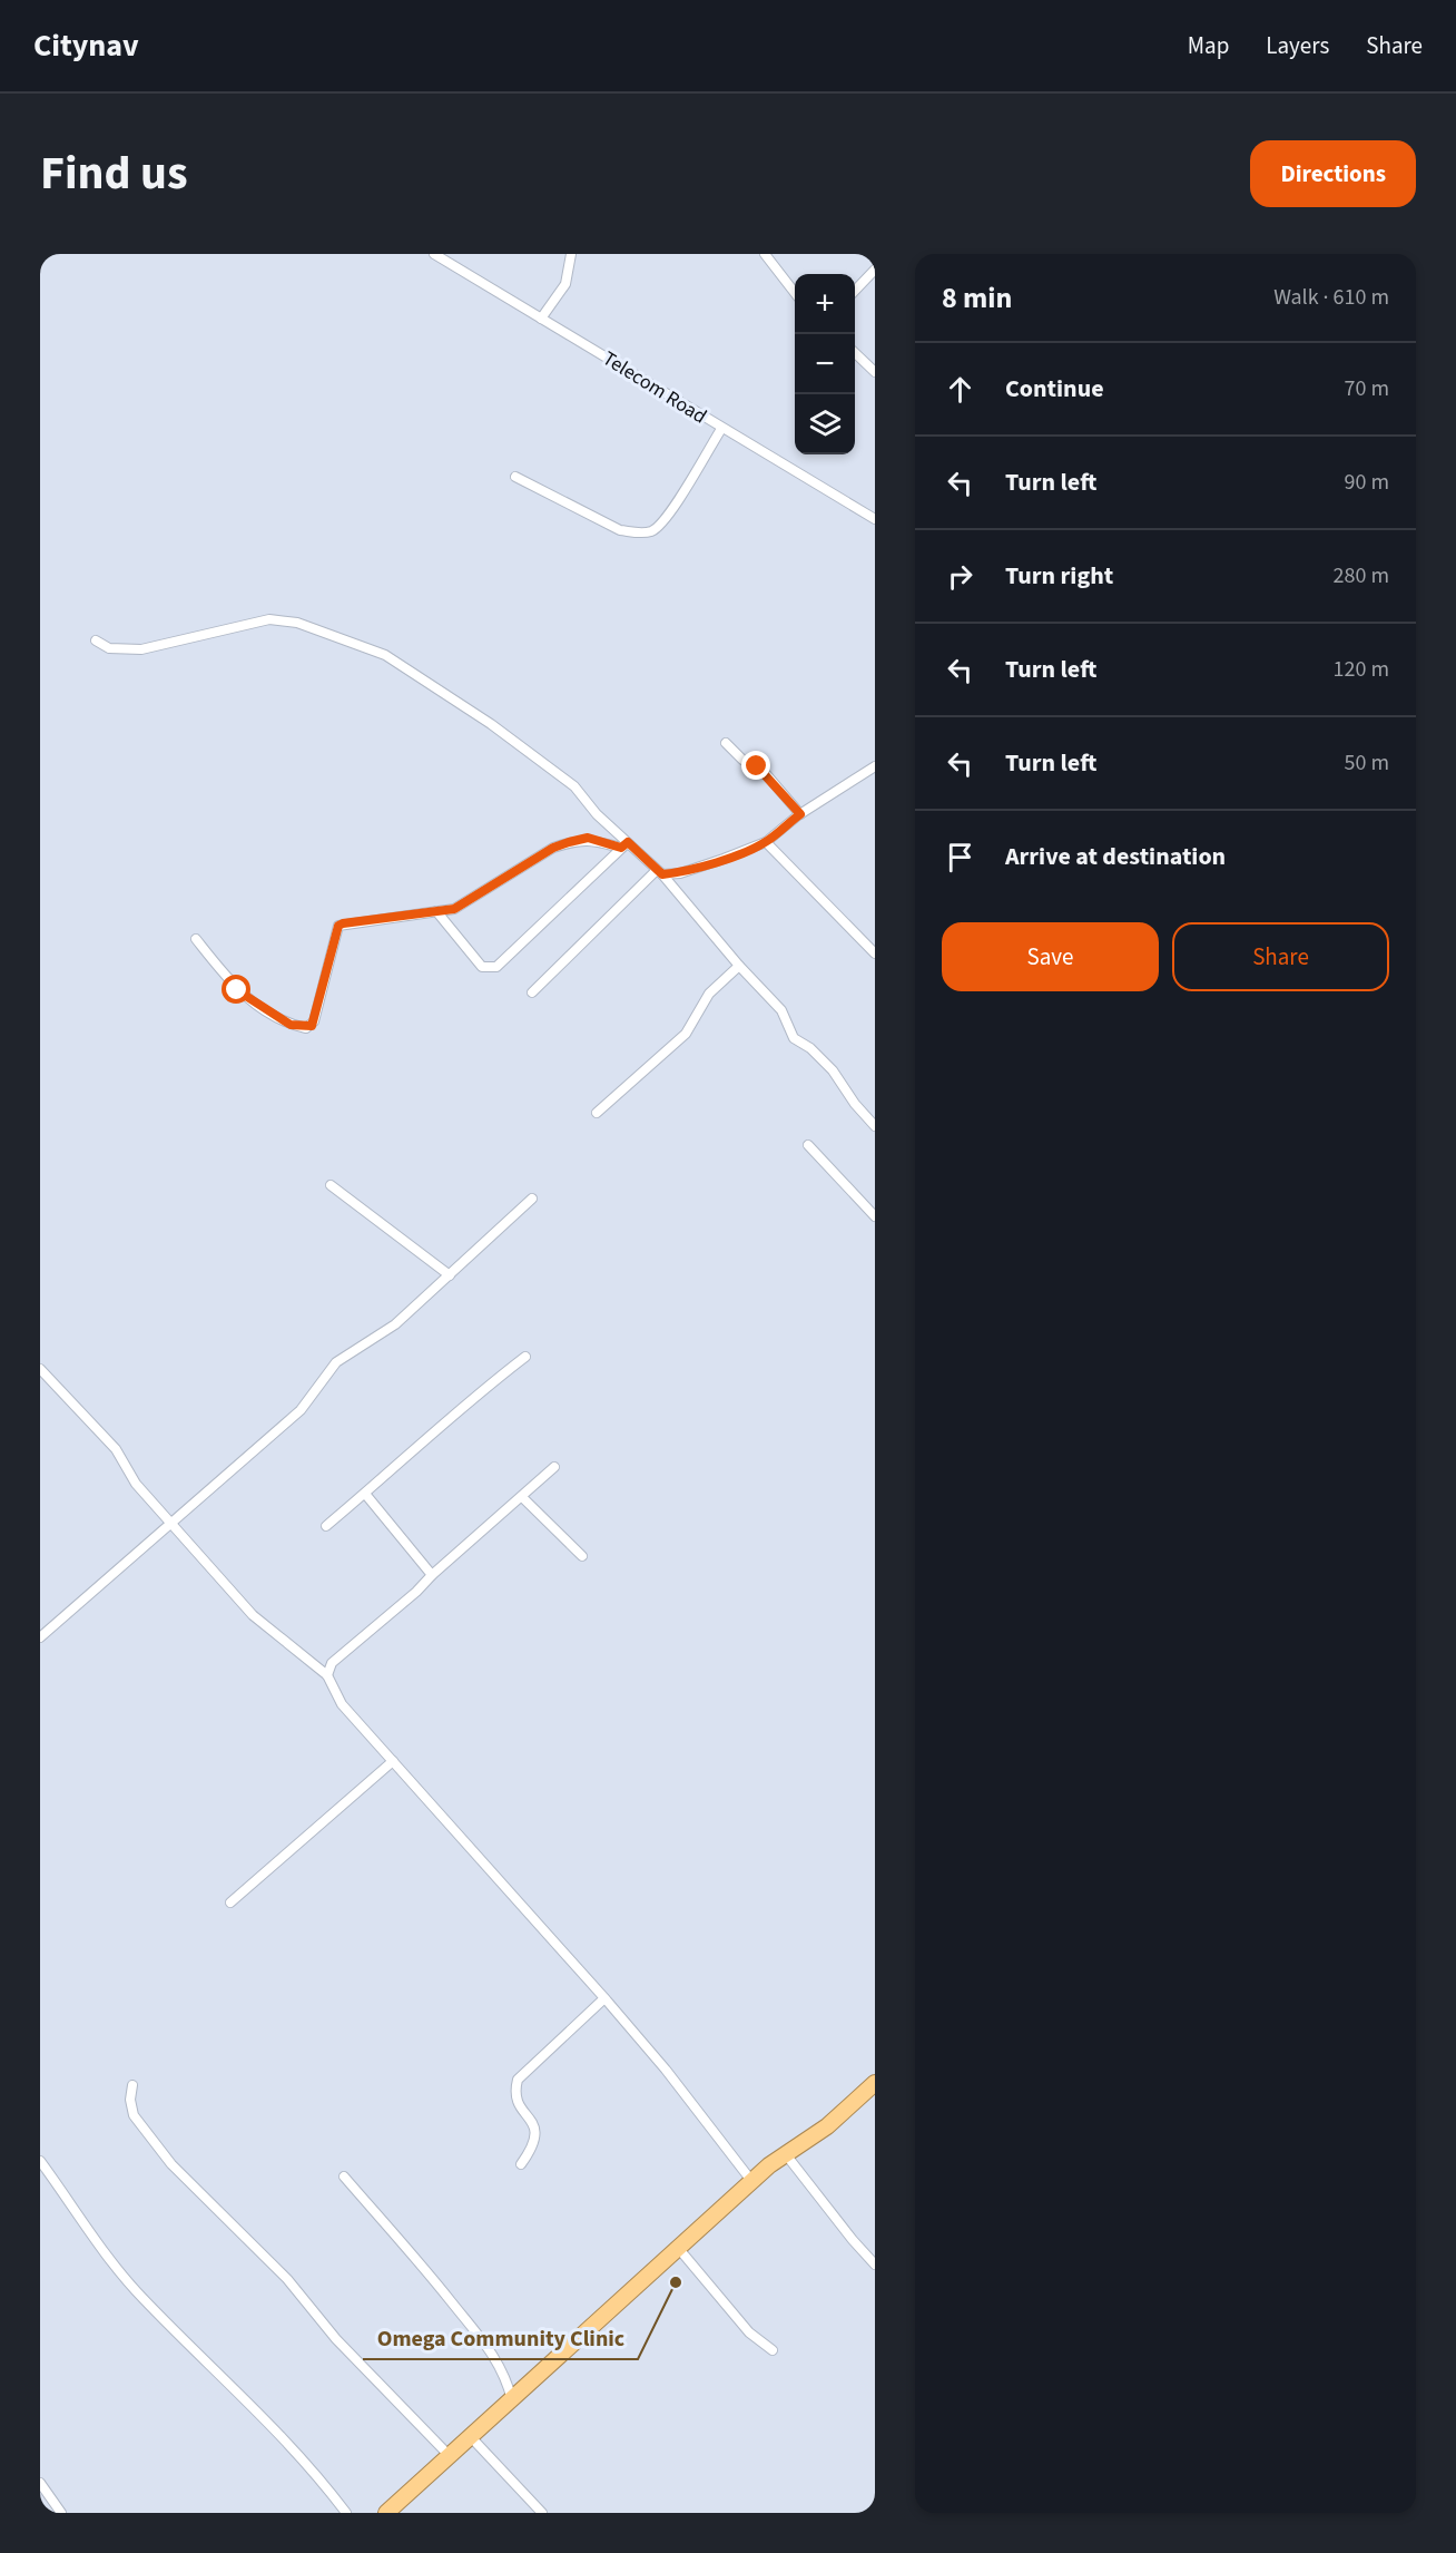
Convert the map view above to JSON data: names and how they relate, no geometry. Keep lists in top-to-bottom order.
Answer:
{
  "streets": {
    "street": ["Telecom Road"]
  },
  "places": ["Omega Community Clinic"],
  "page": {
    "header": "Citynav",
    "nav": ["Map", "Layers", "Share"],
    "title": "Find us",
    "buttons": [
      "Directions",
      ["Save", "Share"]
    ],
    "heading": ["8 min", "Walk · 610 m"],
    "map_buttons": ["+", "−"],
    "list": [
      ["Continue", "70 m"],
      ["Turn left", "90 m"],
      ["Turn right", "280 m"],
      ["Turn left", "120 m"],
      ["Turn left", "50 m"],
      "Arrive at destination"
    ]
  }
}
